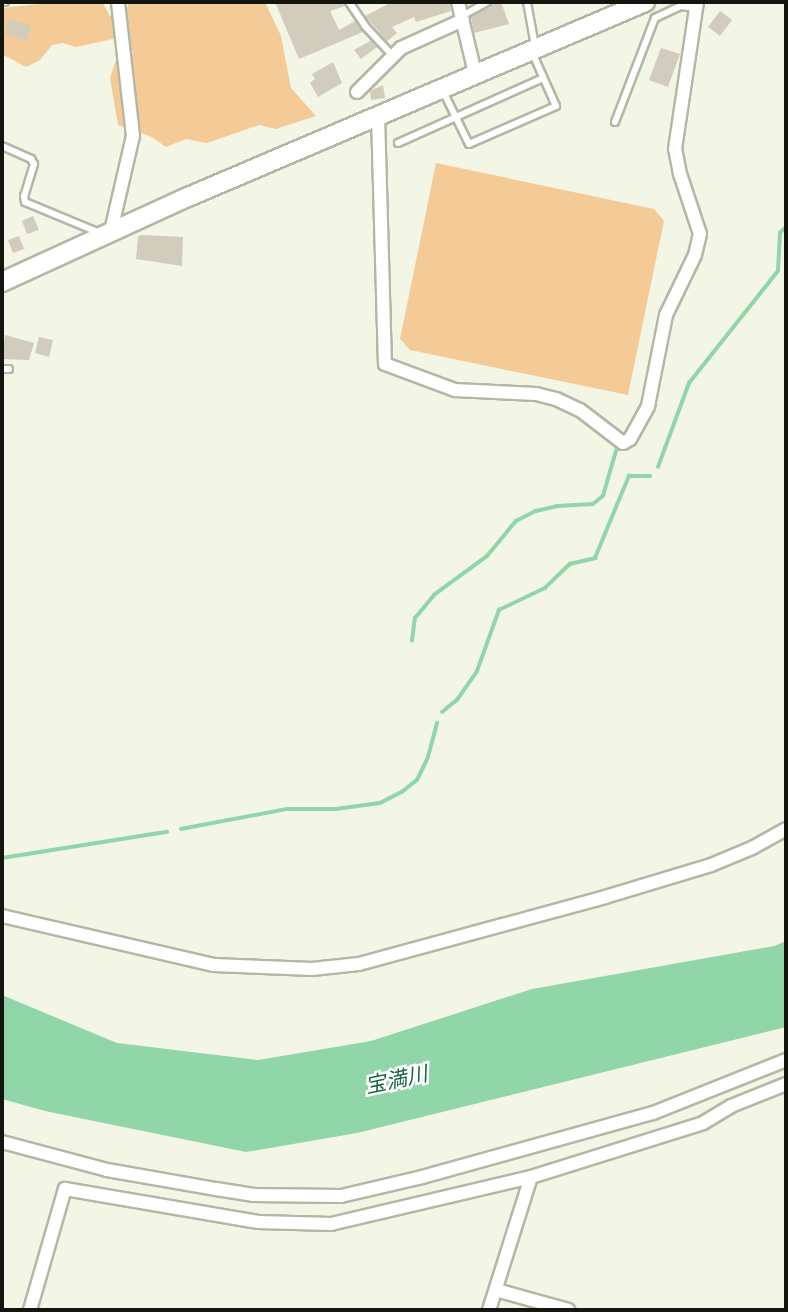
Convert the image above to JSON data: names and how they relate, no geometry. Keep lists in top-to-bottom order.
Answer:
{
  "water": ["宝満川"]
}
